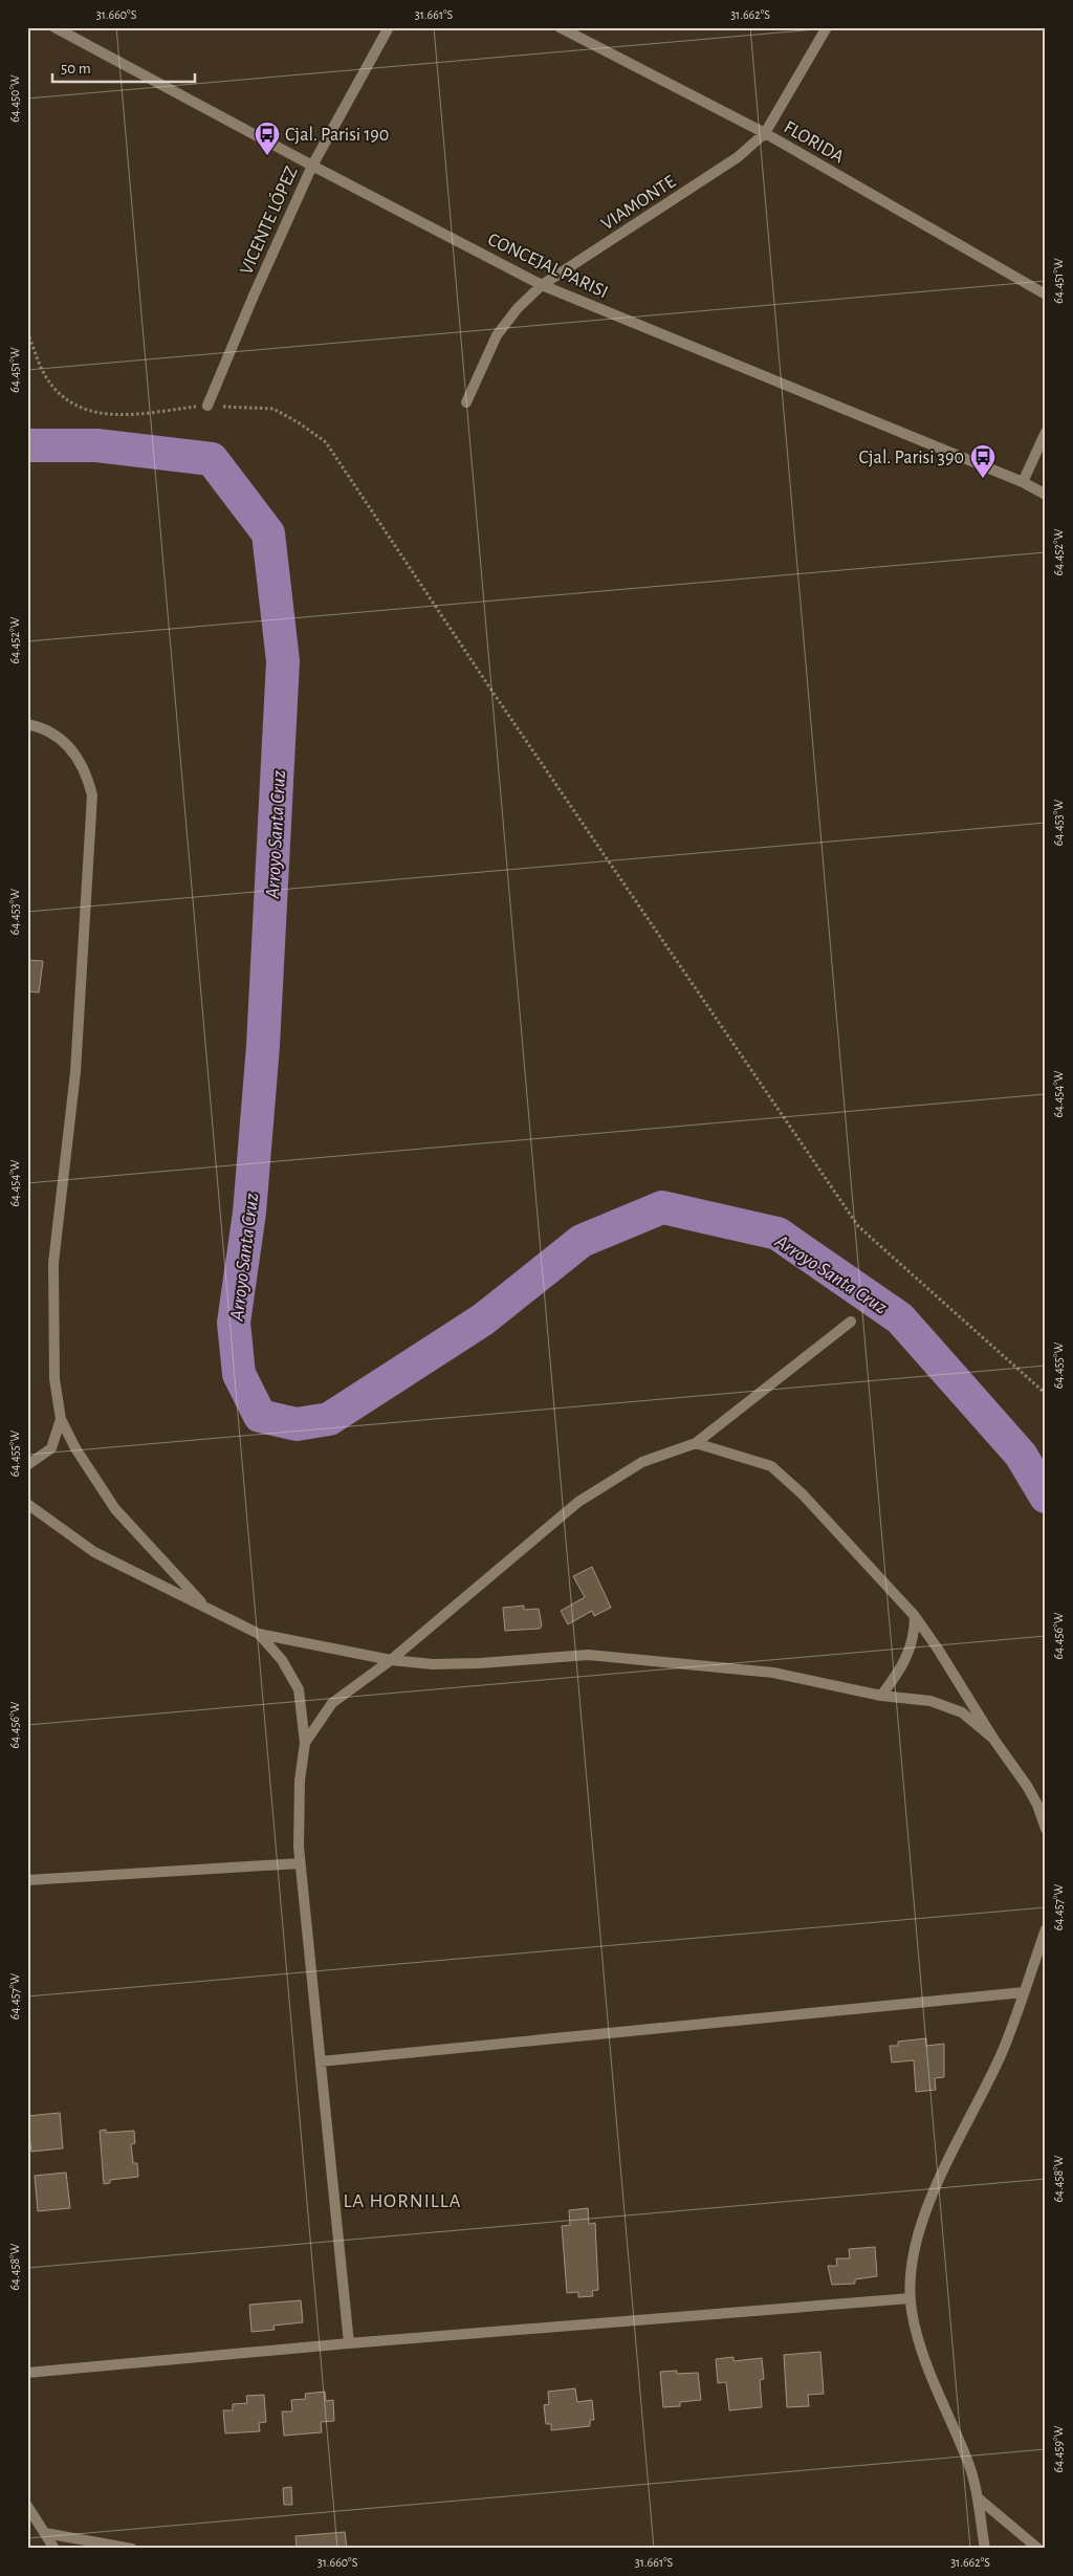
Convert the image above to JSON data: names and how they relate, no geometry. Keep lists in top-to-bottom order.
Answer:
{
  "streets": {
    "street": [
      "FLORIDA",
      "VIAMONTE",
      "VICENTE LÓPEZ",
      "CONCEJAL PARISI"
    ]
  },
  "crossings": [
    ["FLORIDA", "VIAMONTE"],
    ["VIAMONTE", "CONCEJAL PARISI"],
    ["VICENTE LÓPEZ", "CONCEJAL PARISI"]
  ],
  "districts": ["LA HORNILLA"],
  "water": ["Arroyo Santa Cruz"],
  "places": {
    "bus stop": ["Cjal. Parisi 190", "Cjal. Parisi 390"]
  },
  "scale_bar": "50 m",
  "coordinates": [
    "31.660°S",
    "31.661°S",
    "31.662°S",
    "64.450°W",
    "64.451°W",
    "64.452°W",
    "64.453°W",
    "64.454°W",
    "64.455°W",
    "64.456°W",
    "64.457°W",
    "64.458°W",
    "64.459°W"
  ]
}
